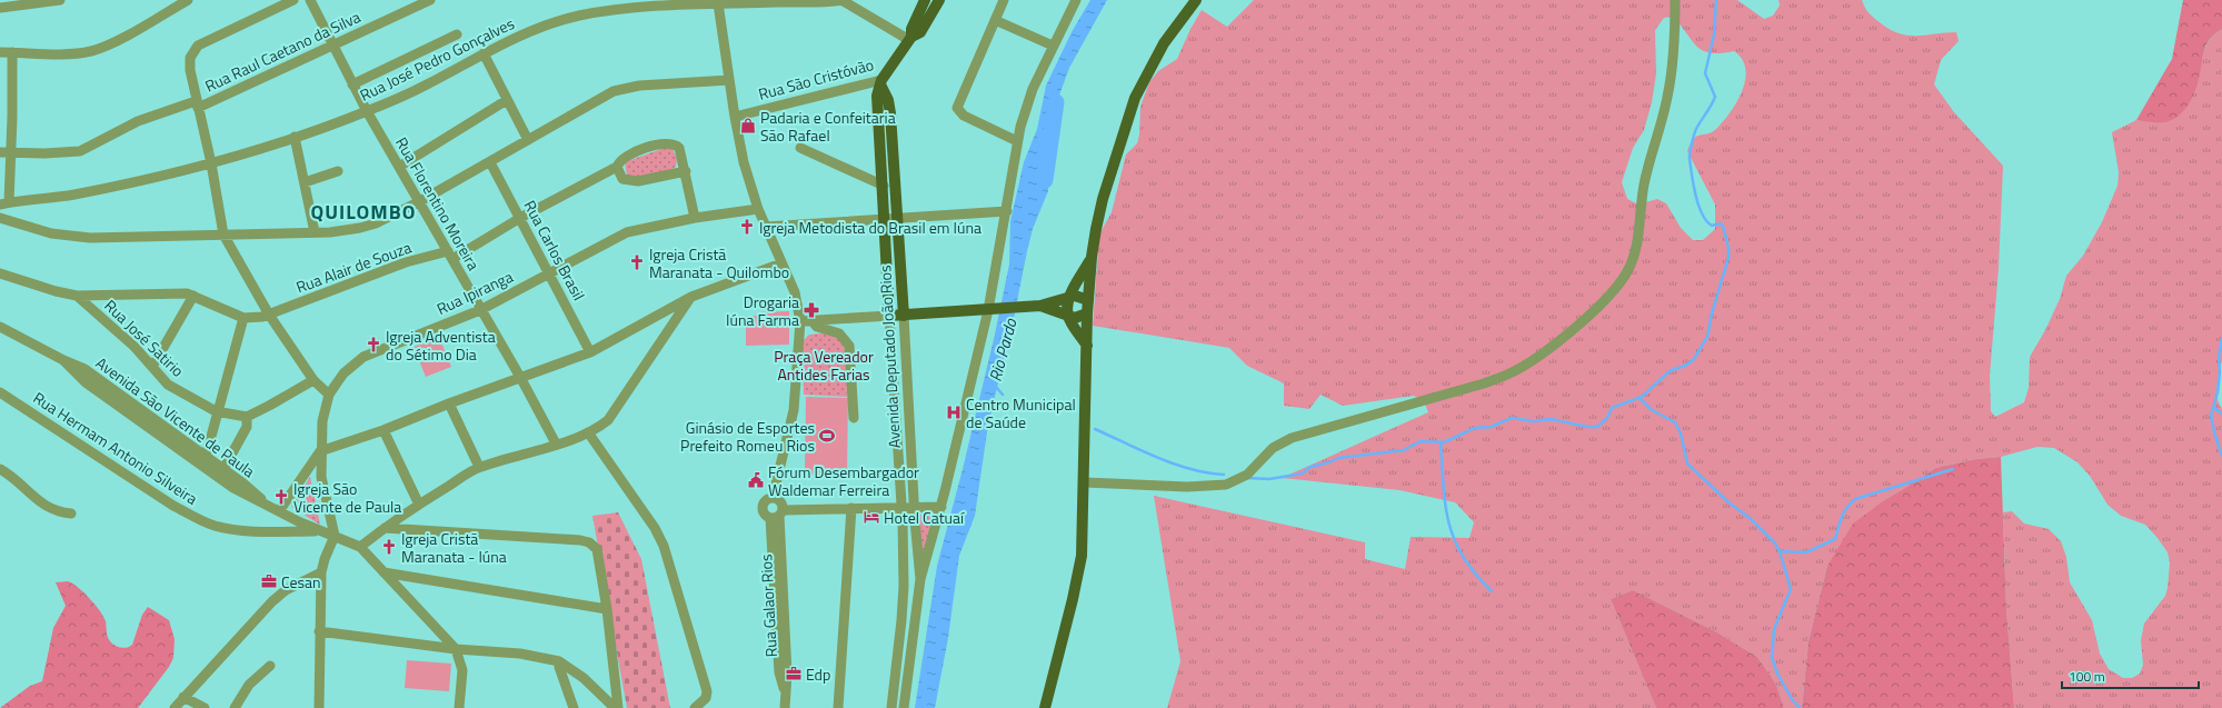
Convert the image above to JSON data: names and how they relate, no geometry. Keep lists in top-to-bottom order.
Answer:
{
  "streets": {
    "main road": ["Rua São Cristóvão", "Avenida Deputado João Rios"],
    "street": [
      "Rua Raul Caetano da Silva",
      "Rua José Pedro Gonçalves",
      "Rua Florentino Moreira",
      "Rua Carlos Brasil",
      "Rua Alair de Souza",
      "Rua Ipiranga",
      "Rua José Satirio",
      "Avenida São Vicente de Paula",
      "Rua Hermam Antonio Silveira",
      "Rua Galaor Rios"
    ]
  },
  "crossings": [
    ["Rua Raul Caetano da Silva", "Rua Florentino Moreira"],
    ["Rua José Pedro Gonçalves", "Rua Florentino Moreira"],
    ["Rua José Pedro Gonçalves", "Rua Galaor Rios"],
    ["Rua São Cristóvão", "Avenida Deputado João Rios"],
    ["Rua São Cristóvão", "Rua Galaor Rios"],
    ["Rua Florentino Moreira", "Rua Alair de Souza"],
    ["Rua Florentino Moreira", "Rua Ipiranga"],
    ["Rua Carlos Brasil", "Rua Alair de Souza"],
    ["Rua Carlos Brasil", "Rua Ipiranga"],
    ["Rua Alair de Souza", "Rua Ipiranga"],
    ["Rua Ipiranga", "Avenida São Vicente de Paula"],
    ["Rua Ipiranga", "Rua Galaor Rios"],
    ["Avenida São Vicente de Paula", "Rua Hermam Antonio Silveira"]
  ],
  "districts": ["QUILOMBO"],
  "water": ["Rio Pardo"],
  "parks": ["Praça Vereador Antides Farias"],
  "places": {
    "shop": ["Padaria e Confeitaria São Rafael"],
    "church": [
      "Igreja Metodista do Brasil em Iúna",
      "Igreja Cristã Maranata - Quilombo",
      "Igreja Adventista do Sétimo Dia",
      "Igreja São Vicente de Paula",
      "Igreja Cristã Maranata - Iúna"
    ],
    "pharmacy": ["Drogaria Iúna Farma"],
    "hospital": ["Centro Municipal de Saúde"],
    "sports": ["Ginásio de Esportes Prefeito Romeu Rios"],
    "public building": ["Fórum Desembargador Waldemar Ferreira"],
    "hotel": ["Hotel Catuaí"],
    "office": ["Cesan", "Edp"]
  },
  "scale_bar": "100 m"
}
